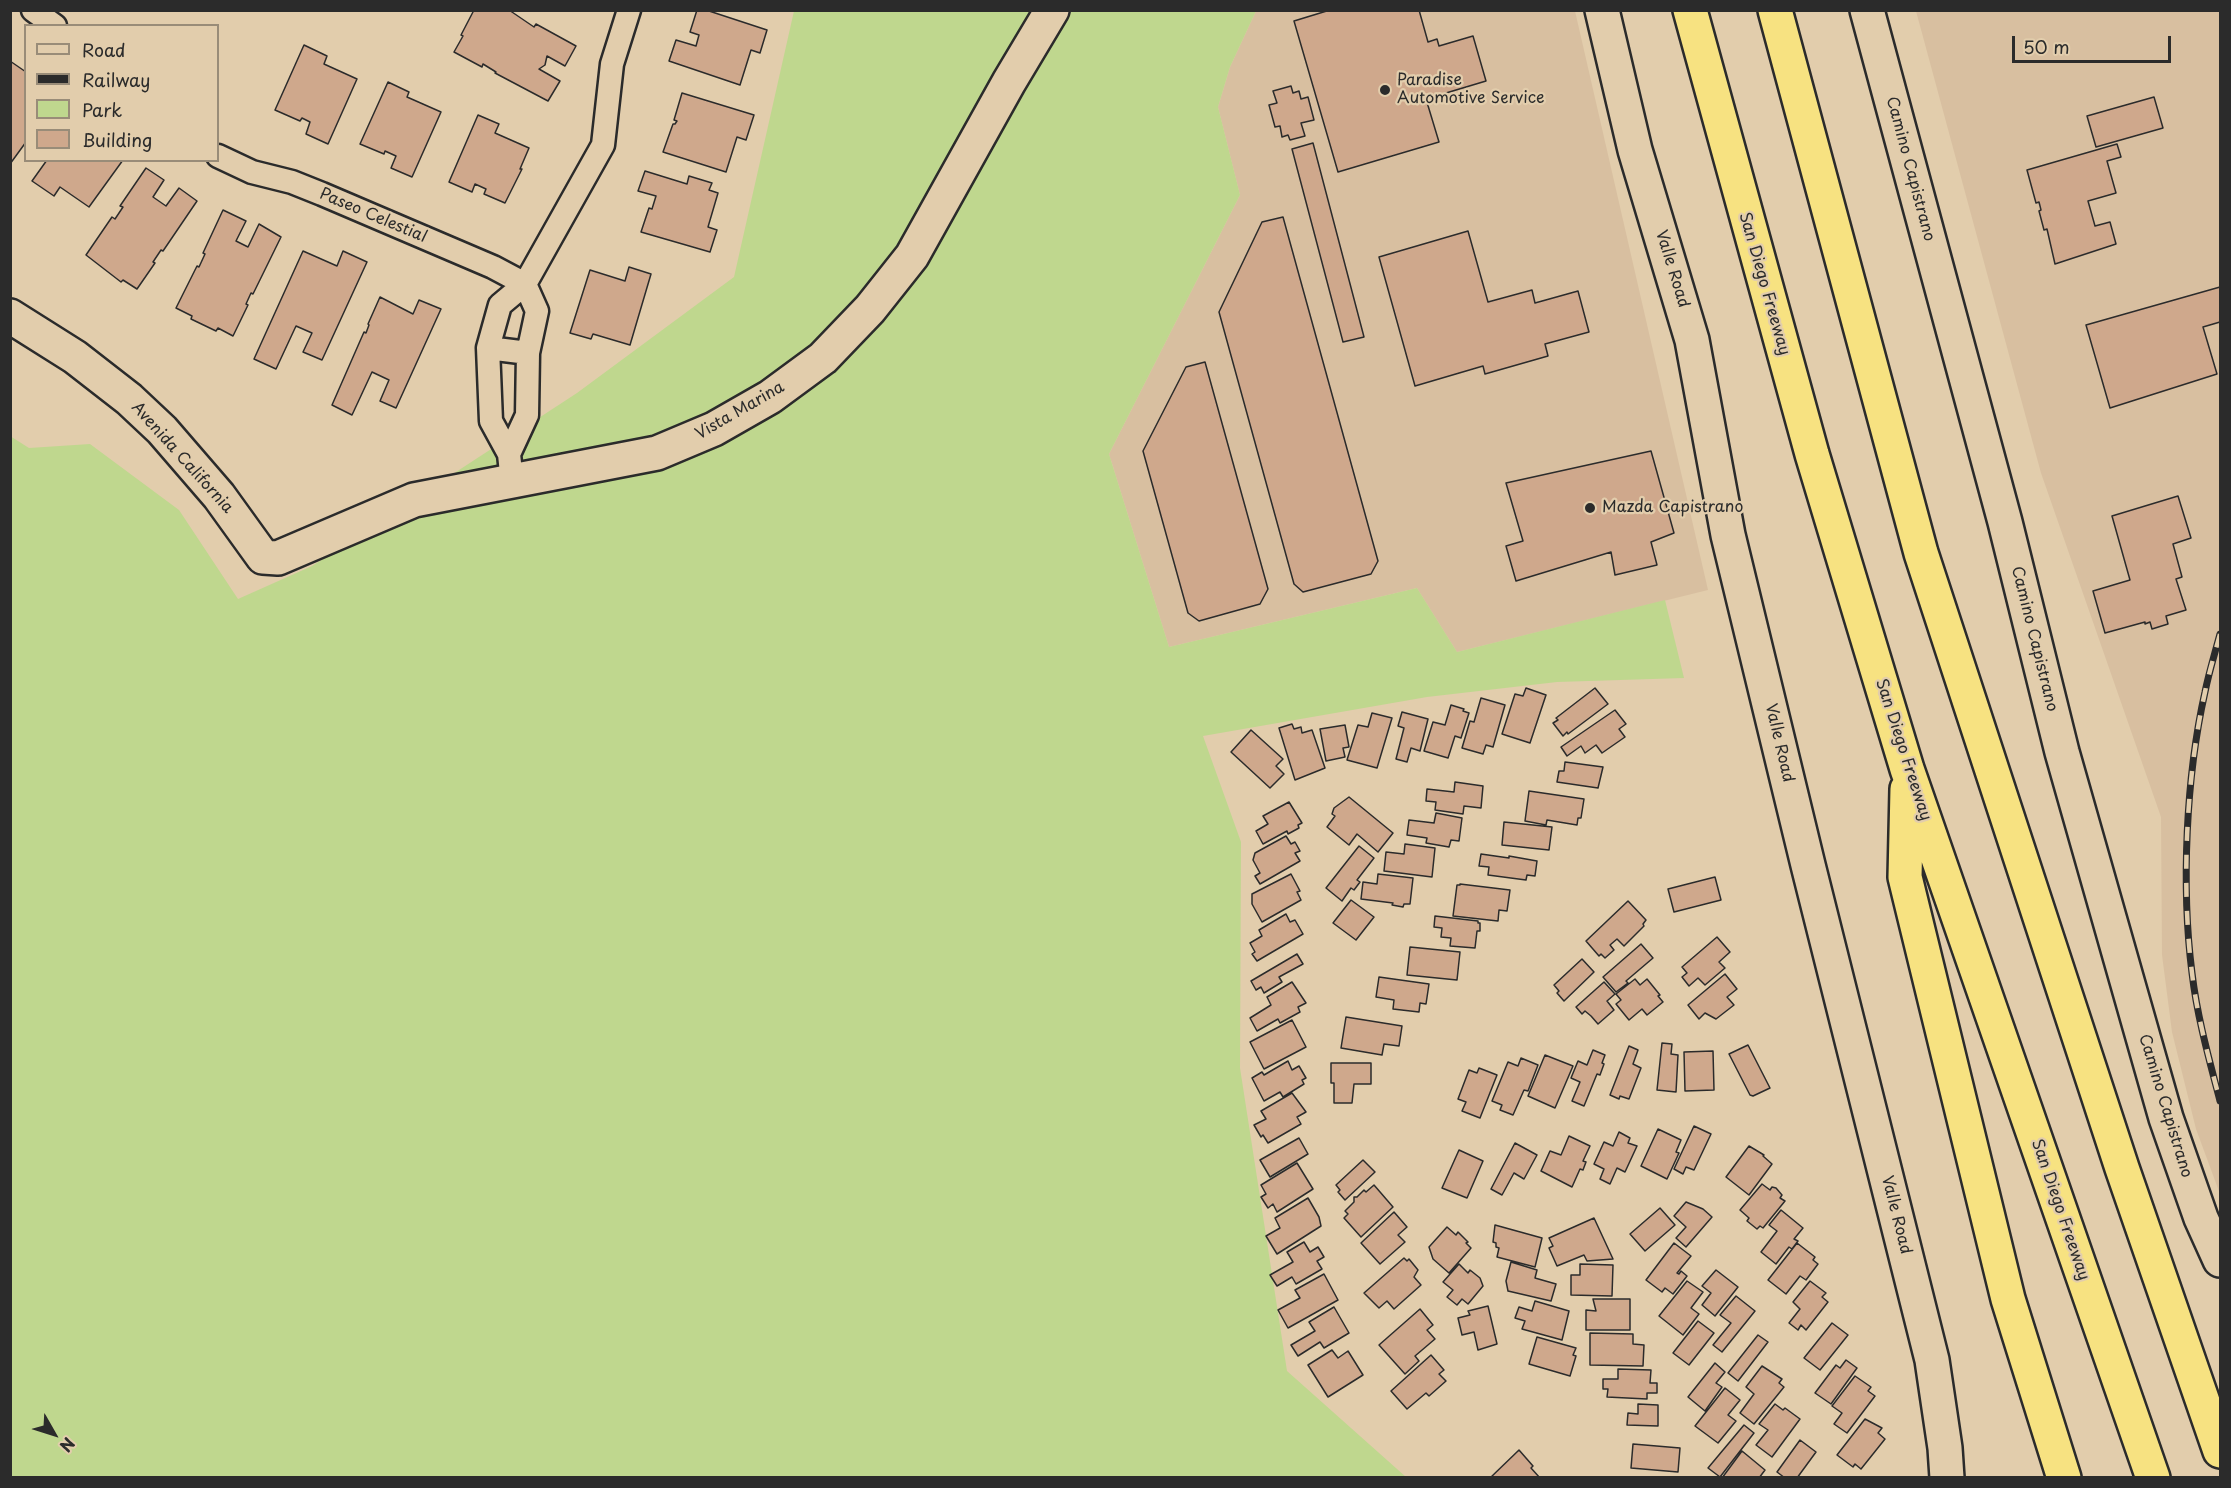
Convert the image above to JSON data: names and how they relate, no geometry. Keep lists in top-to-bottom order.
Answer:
{
  "streets": {
    "highway": ["San Diego Freeway"],
    "street": [
      "Camino Capistrano",
      "Paseo Celestial",
      "Valle Road",
      "Vista Marina",
      "Avenida California"
    ]
  },
  "crossings": [
    ["Vista Marina", "Avenida California"]
  ],
  "places": ["Paradise Automotive Service", "Mazda Capistrano"],
  "legend": [
    "Road",
    "Railway",
    "Park",
    "Building"
  ],
  "scale_bar": "50 m",
  "north": "bottom right"
}
